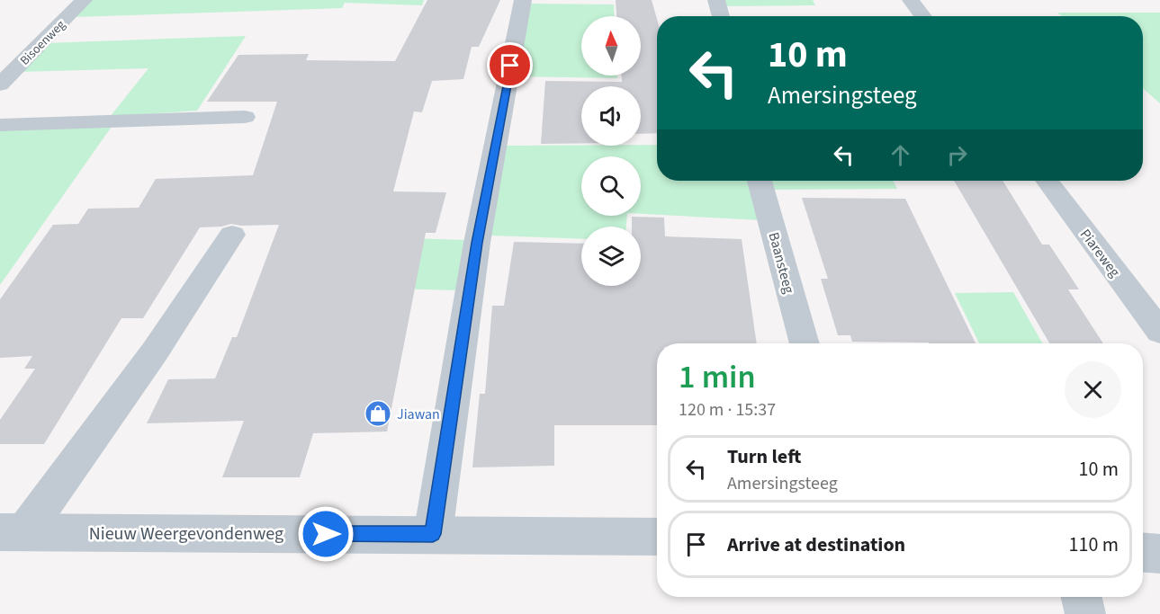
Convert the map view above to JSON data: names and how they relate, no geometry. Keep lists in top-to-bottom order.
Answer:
{
  "streets": {
    "street": [
      "Bisoenweg",
      "Piareweg",
      "Baansteeg",
      "Nieuw Weergevondenweg"
    ]
  },
  "places": {
    "shop": ["Jiawan"]
  },
  "north": "top",
  "page": {
    "turn": ["10 m", "Amersingsteeg"],
    "heading": ["1 min", "120 m · 15:37"],
    "list": [
      {
        "name": "Turn left",
        "note": "Amersingsteeg",
        "value": "10 m"
      },
      {
        "name": "Arrive at destination",
        "value": "110 m"
      }
    ]
  }
}
